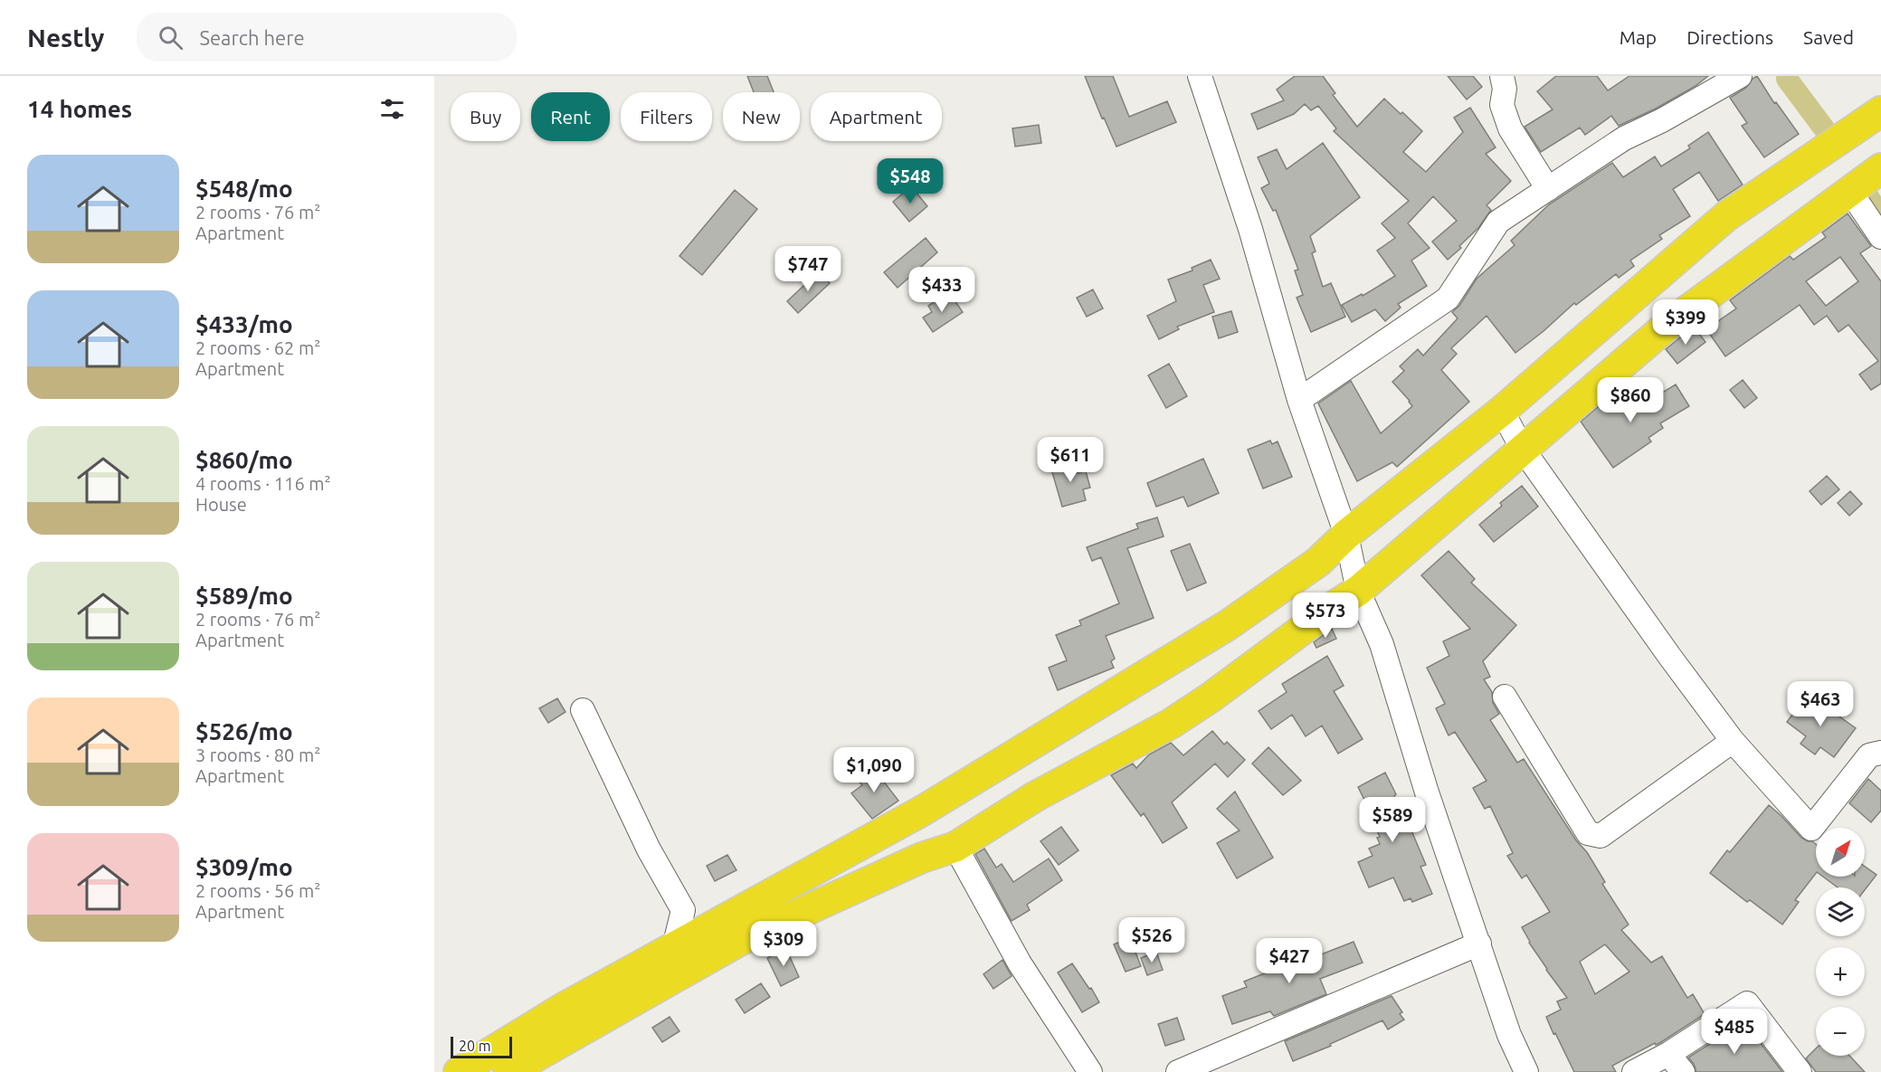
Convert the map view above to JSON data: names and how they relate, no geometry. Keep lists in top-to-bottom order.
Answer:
{
  "scale_bar": "20 m",
  "north": "top right",
  "page": {
    "header": "Nestly",
    "search": "Search here",
    "nav": ["Map", "Directions", "Saved"],
    "heading": "14 homes",
    "chip": [
      "Buy",
      "Rent",
      "Filters",
      "New",
      "Apartment"
    ],
    "list": [
      {
        "name": "$548/mo",
        "note": "2 rooms · 76 m² · Apartment"
      },
      {
        "name": "$433/mo",
        "note": "2 rooms · 62 m² · Apartment"
      },
      {
        "name": "$860/mo",
        "note": "4 rooms · 116 m² · House"
      },
      {
        "name": "$589/mo",
        "note": "2 rooms · 76 m² · Apartment"
      },
      {
        "name": "$526/mo",
        "note": "3 rooms · 80 m² · Apartment"
      },
      {
        "name": "$309/mo",
        "note": "2 rooms · 56 m² · Apartment"
      }
    ],
    "price": [
      "$548",
      "$747",
      "$433",
      "$399",
      "$860",
      "$611",
      "$573",
      "$463",
      "$1,090",
      "$589",
      "$526",
      "$309",
      "$427",
      "$485"
    ],
    "map_buttons": ["+", "−"],
    "scale": "20 m"
  }
}
